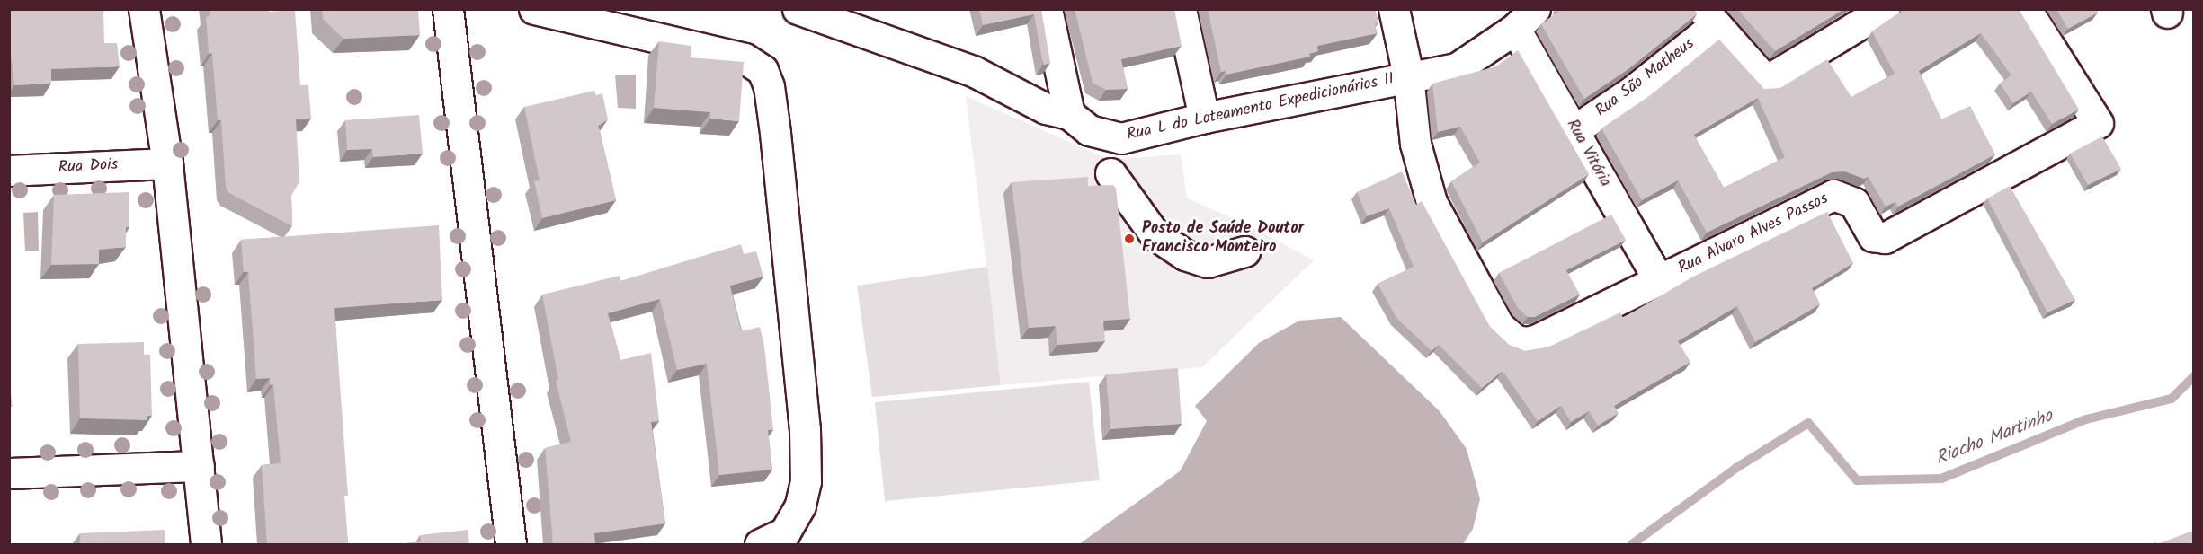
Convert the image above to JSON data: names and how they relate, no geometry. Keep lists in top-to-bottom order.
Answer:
{
  "streets": {
    "street": [
      "Rua São Matheus",
      "Rua L do Loteamento Expedicionários II",
      "Rua Vitória",
      "Rua Dois",
      "Rua Alvaro Alves Passos"
    ]
  },
  "crossings": [
    ["Rua São Matheus", "Rua Vitória"],
    ["Rua L do Loteamento Expedicionários II", "Rua Vitória"],
    ["Rua L do Loteamento Expedicionários II", "Rua Alvaro Alves Passos"],
    ["Rua Vitória", "Rua Alvaro Alves Passos"]
  ],
  "water": ["Riacho Martinho"],
  "places": ["Posto de Saúde Doutor Francisco Monteiro"]
}
